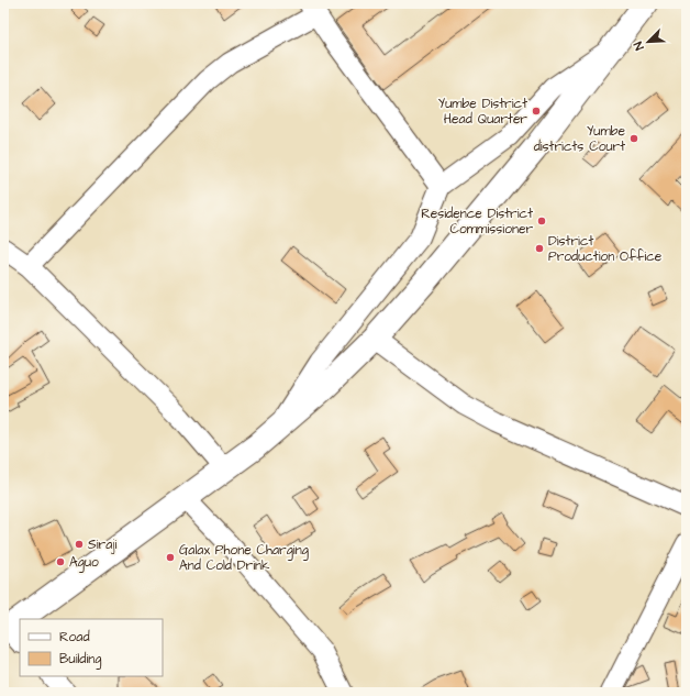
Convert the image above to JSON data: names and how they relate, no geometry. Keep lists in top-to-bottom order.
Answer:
{
  "places": [
    "Yumbe District Head Quarter",
    "Yumbe districts Court",
    "Residence District Commissioner",
    "District Production Office",
    "Siraji",
    "Galax Phone Charging And Cold Drink",
    "Aguo"
  ],
  "legend": ["Road", "Building"],
  "north": "bottom left"
}
